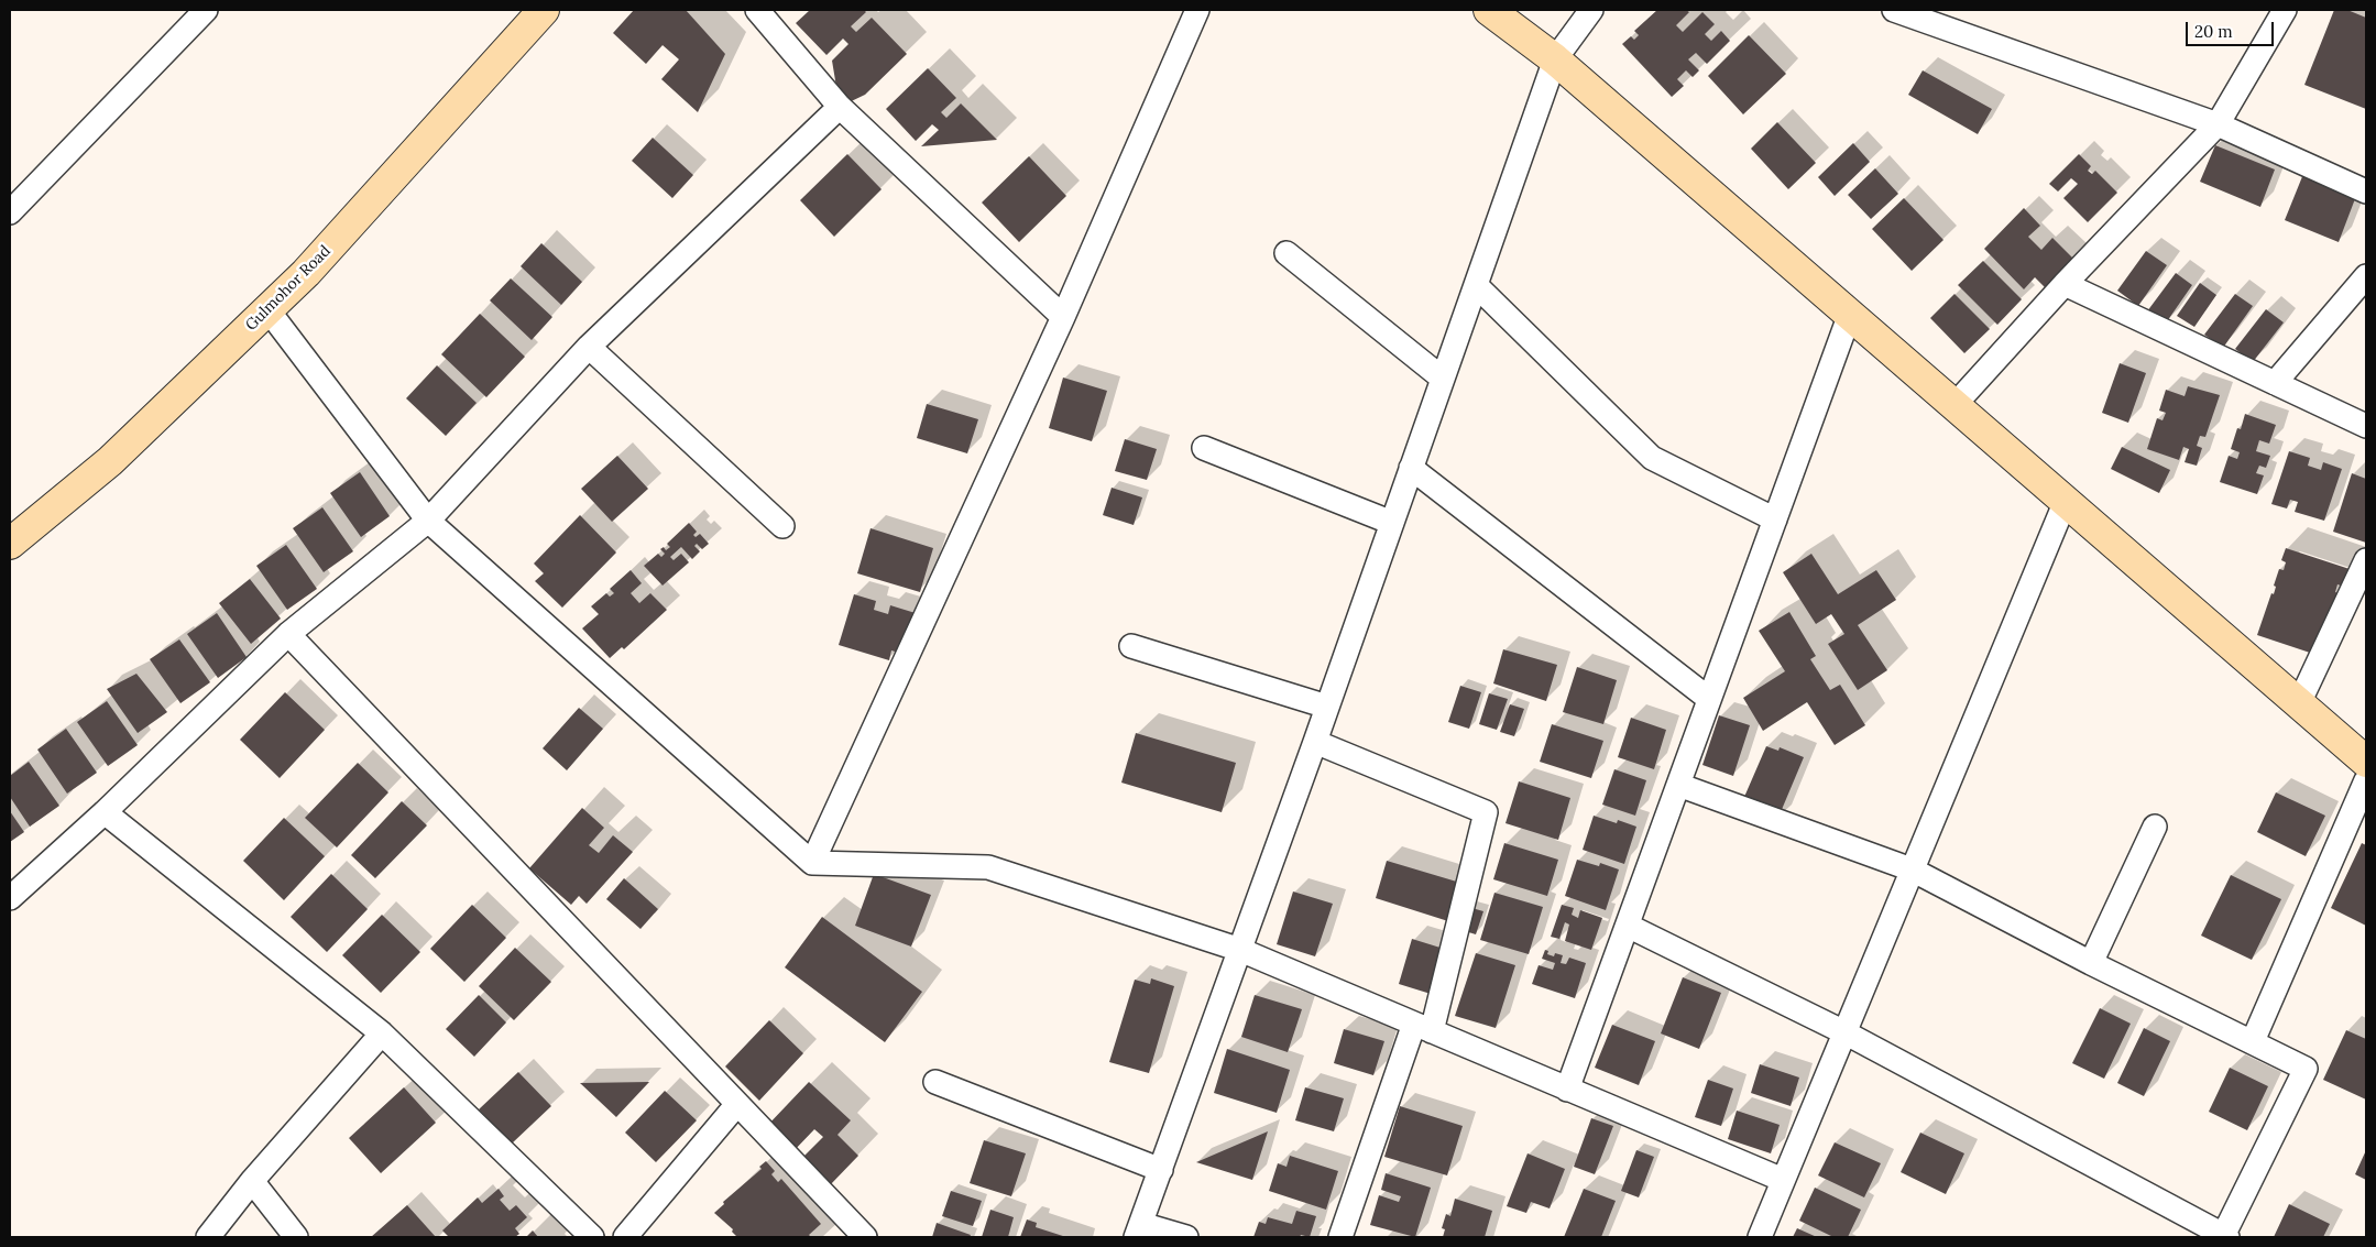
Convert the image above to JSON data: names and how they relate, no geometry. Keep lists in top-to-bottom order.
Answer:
{
  "streets": {
    "street": ["Gulmohor Road"]
  },
  "scale_bar": "20 m"
}
